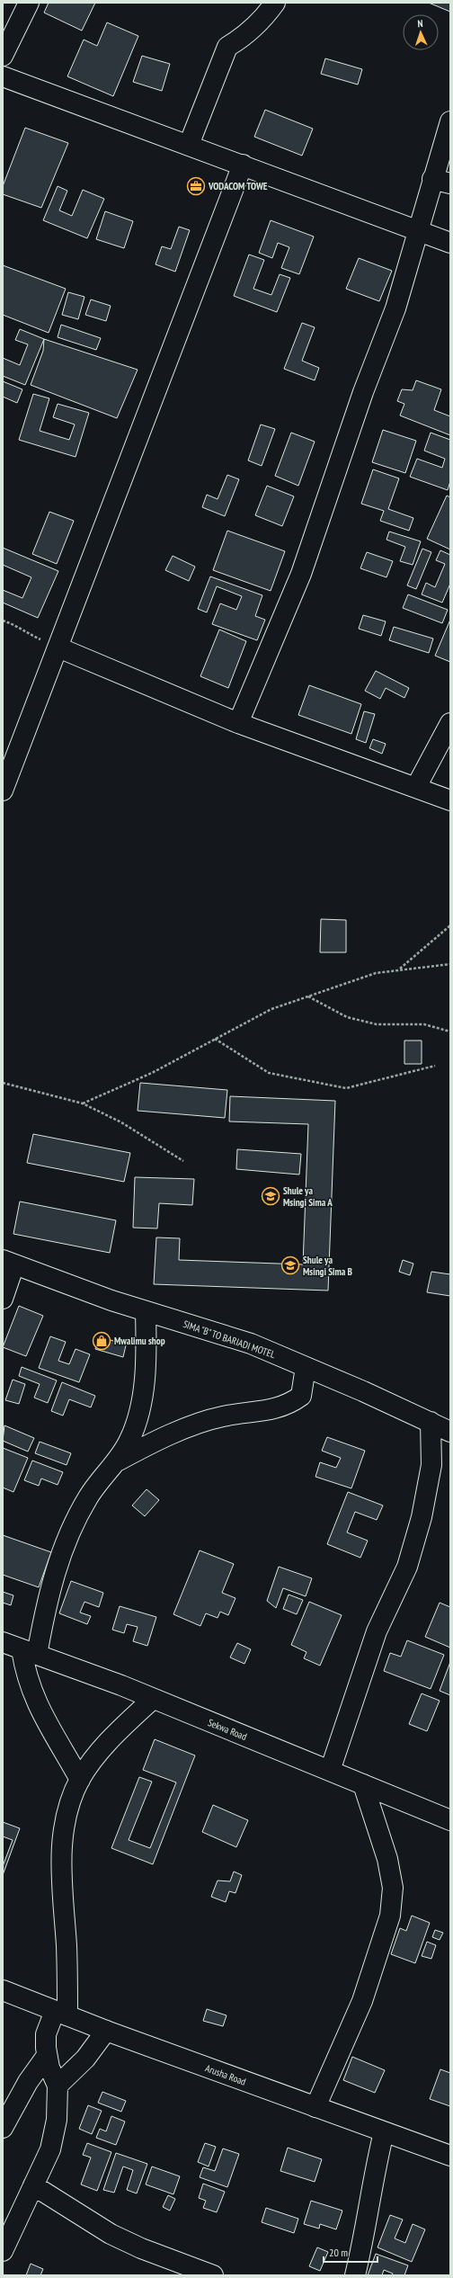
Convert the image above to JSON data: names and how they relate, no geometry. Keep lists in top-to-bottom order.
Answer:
{
  "streets": {
    "street": ["SIMA \"B\" TO BARIADI MOTEL", "Sekwa Road", "Arusha Road"]
  },
  "places": {
    "office": ["VODACOM TOWE"],
    "school or university": ["Shule ya Msingi Sima A", "Shule ya Msingi Sima B"],
    "shop": ["Mwalimu shop"]
  },
  "scale_bar": "20 m",
  "north": "top"
}
